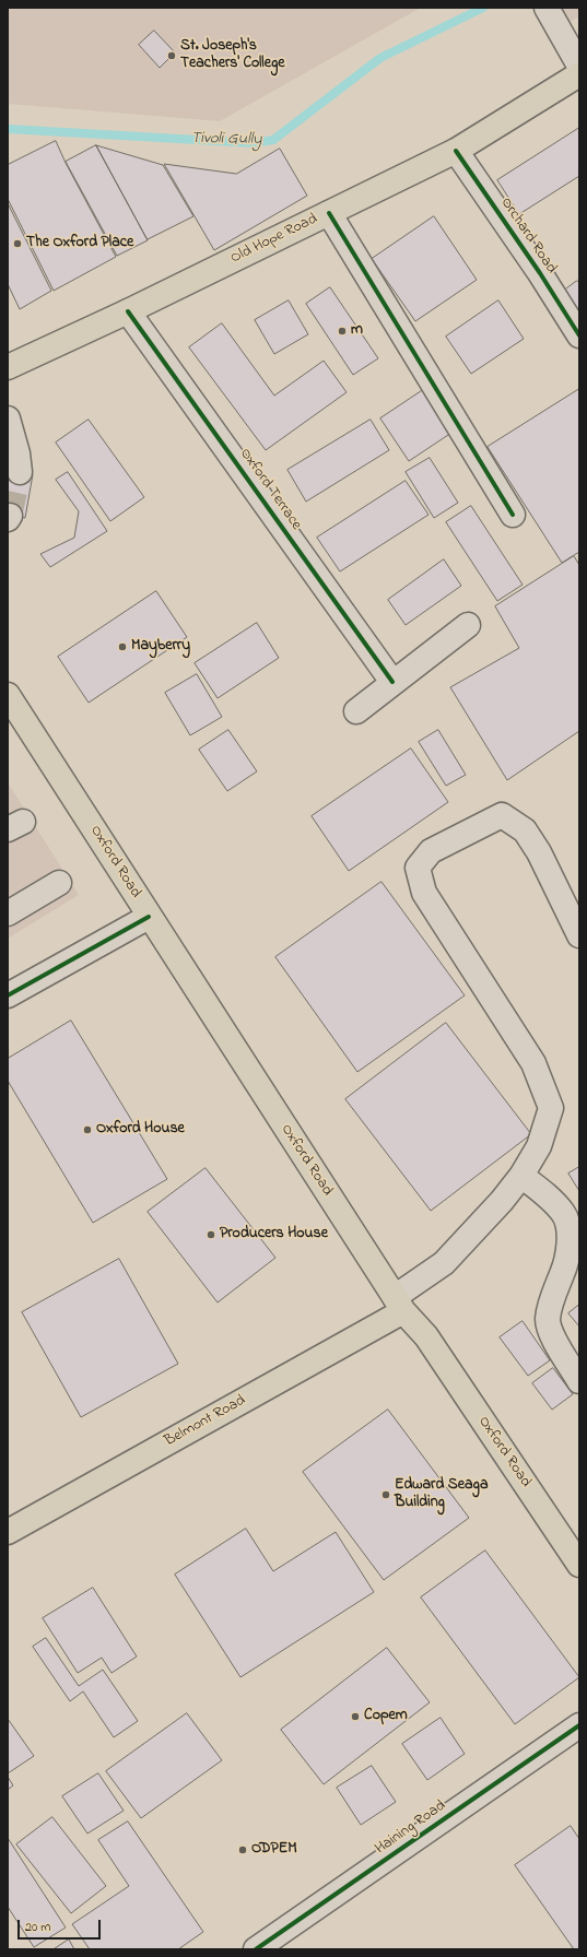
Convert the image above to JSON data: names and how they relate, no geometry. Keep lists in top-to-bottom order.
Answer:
{
  "streets": {
    "main road": ["Old Hope Road", "Oxford Road", "Belmont Road"],
    "street": ["Orchard Road", "Oxford Terrace", "Haining Road"]
  },
  "crossings": [
    ["Orchard Road", "Old Hope Road"],
    ["Old Hope Road", "Oxford Terrace"],
    ["Oxford Road", "Belmont Road"]
  ],
  "water": ["Tivoli Gully"],
  "places": [
    "St. Joseph's Teachers' College",
    "The Oxford Place",
    "m",
    "Mayberry",
    "Oxford House",
    "Producers House",
    "Edward Seaga Building",
    "Copem",
    "ODPEM"
  ],
  "scale_bar": "20 m"
}
